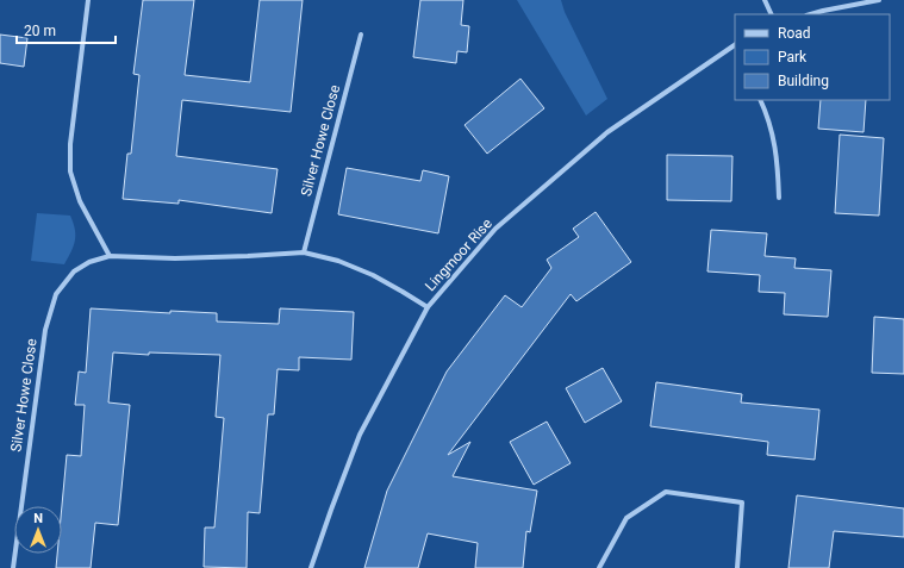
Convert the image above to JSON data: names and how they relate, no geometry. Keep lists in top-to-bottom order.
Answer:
{
  "streets": {
    "street": ["Silver Howe Close", "Lingmoor Rise"]
  },
  "crossings": [
    ["Silver Howe Close", "Lingmoor Rise"]
  ],
  "legend": ["Road", "Park", "Building"],
  "scale_bar": "20 m",
  "north": "top"
}
